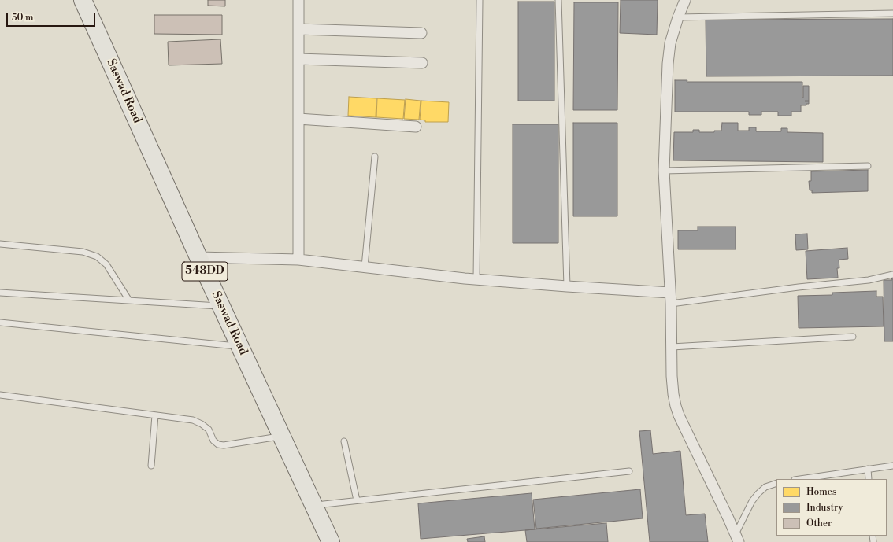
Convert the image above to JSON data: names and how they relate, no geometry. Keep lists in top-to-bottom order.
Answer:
{
  "streets": {
    "highway": ["Saswad Road", "548DD"]
  },
  "legend": ["Homes", "Industry", "Other"],
  "scale_bar": "50 m"
}
